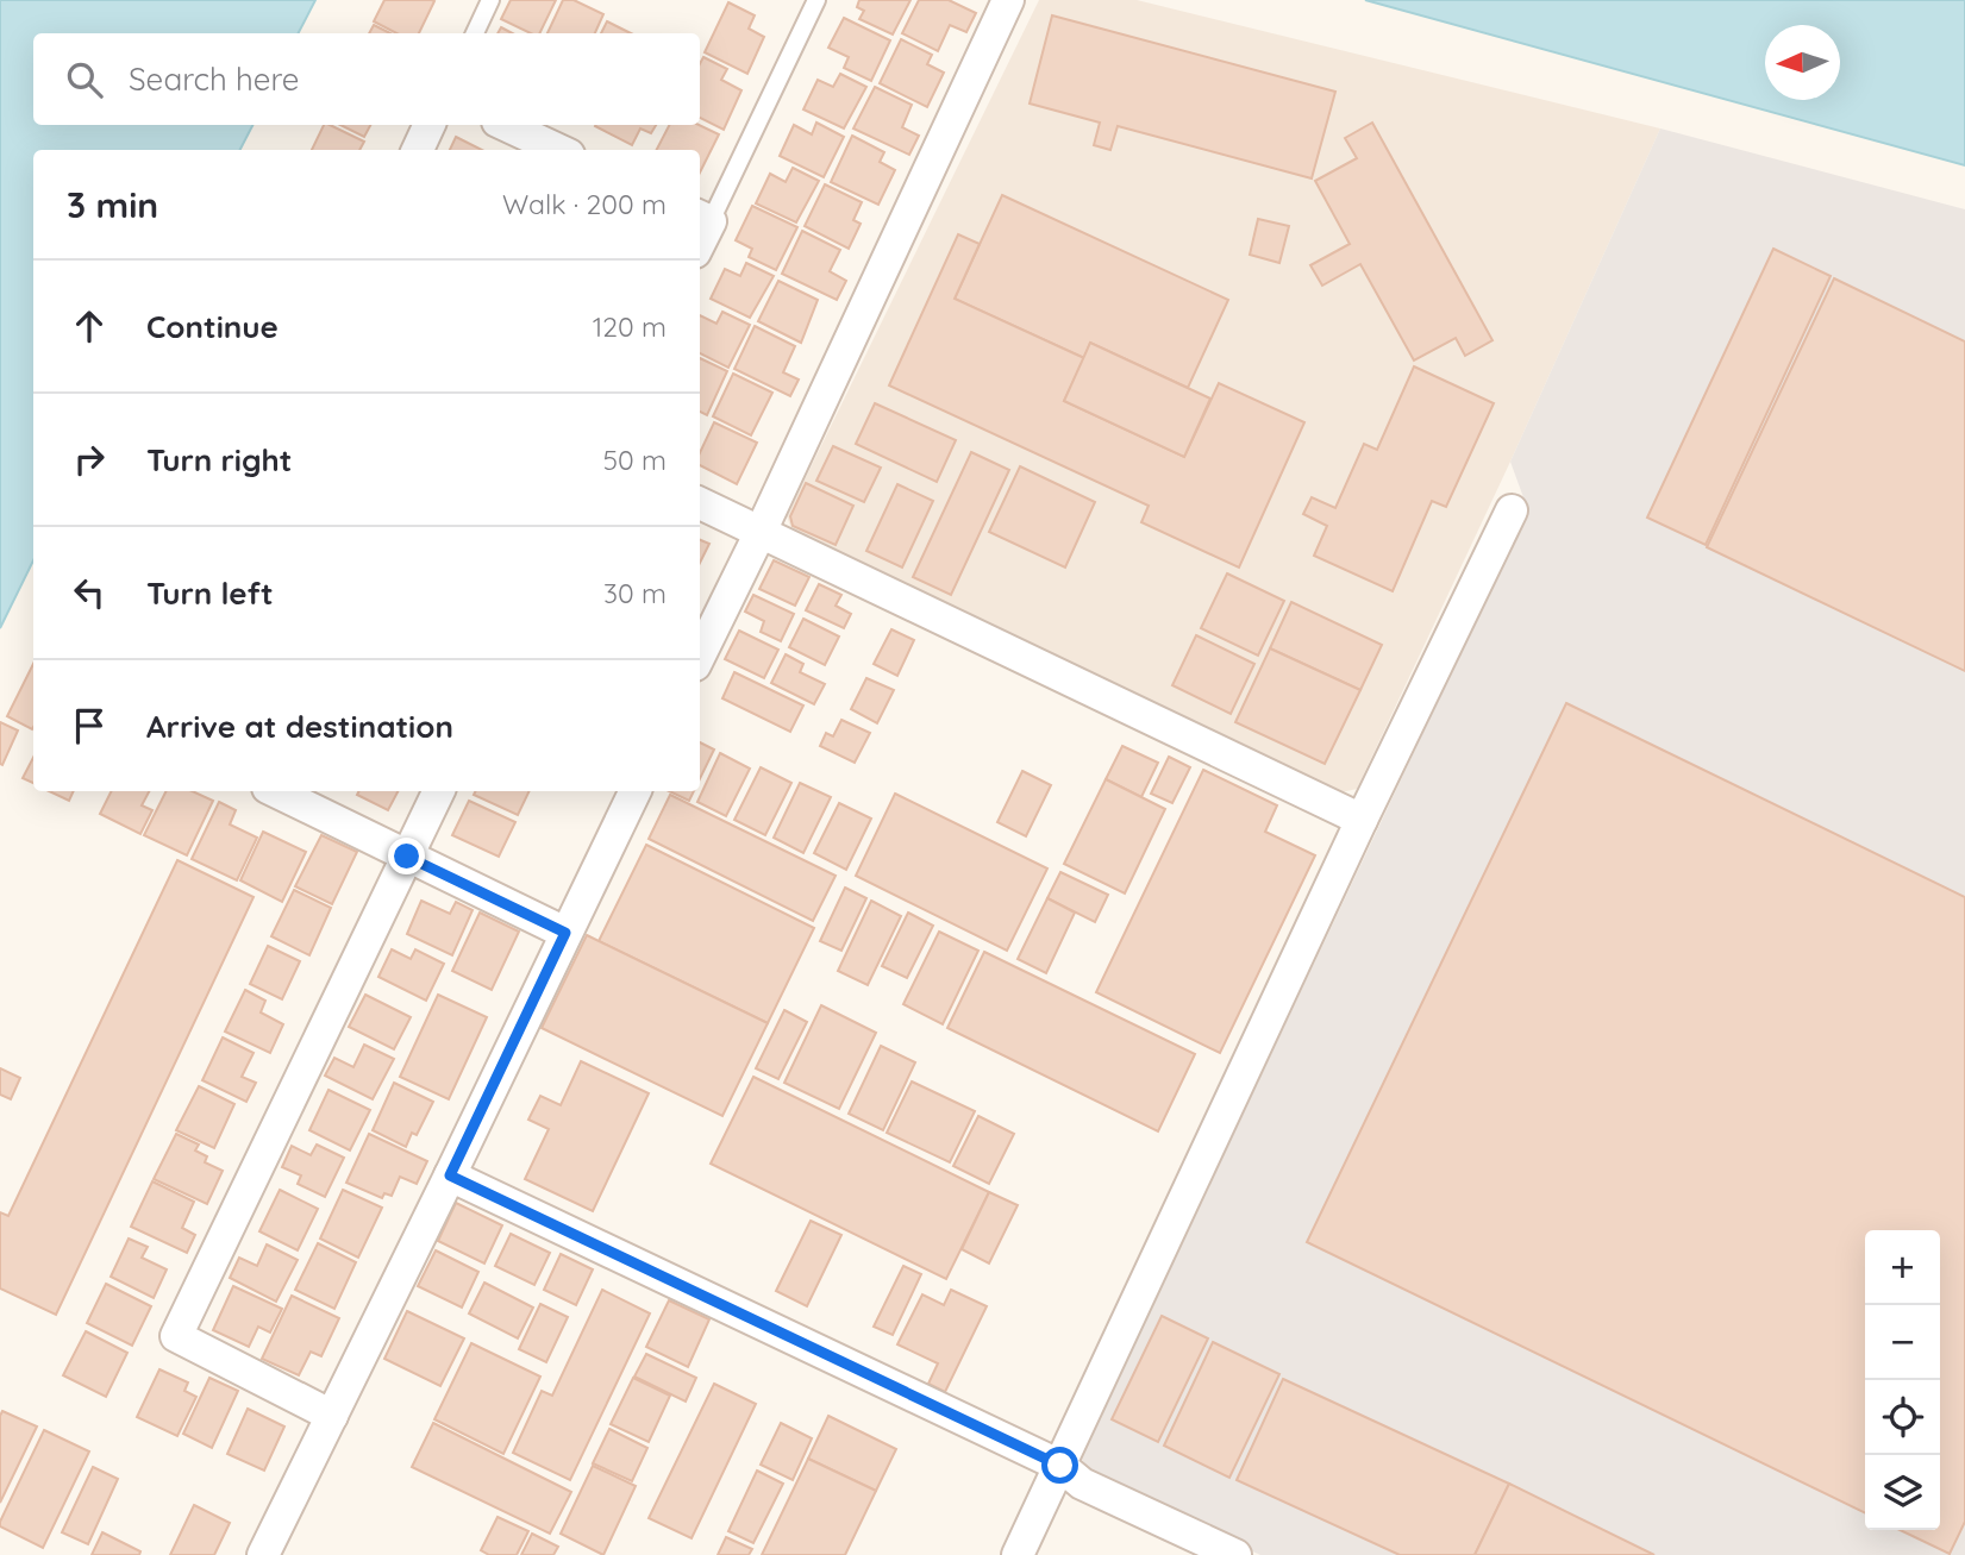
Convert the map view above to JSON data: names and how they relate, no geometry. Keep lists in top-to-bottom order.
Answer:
{
  "north": "left",
  "page": {
    "search": "Search here",
    "heading": ["3 min", "Walk · 200 m"],
    "list": [
      ["Continue", "120 m"],
      ["Turn right", "50 m"],
      ["Turn left", "30 m"],
      "Arrive at destination"
    ],
    "map_buttons": ["+", "−"]
  }
}
